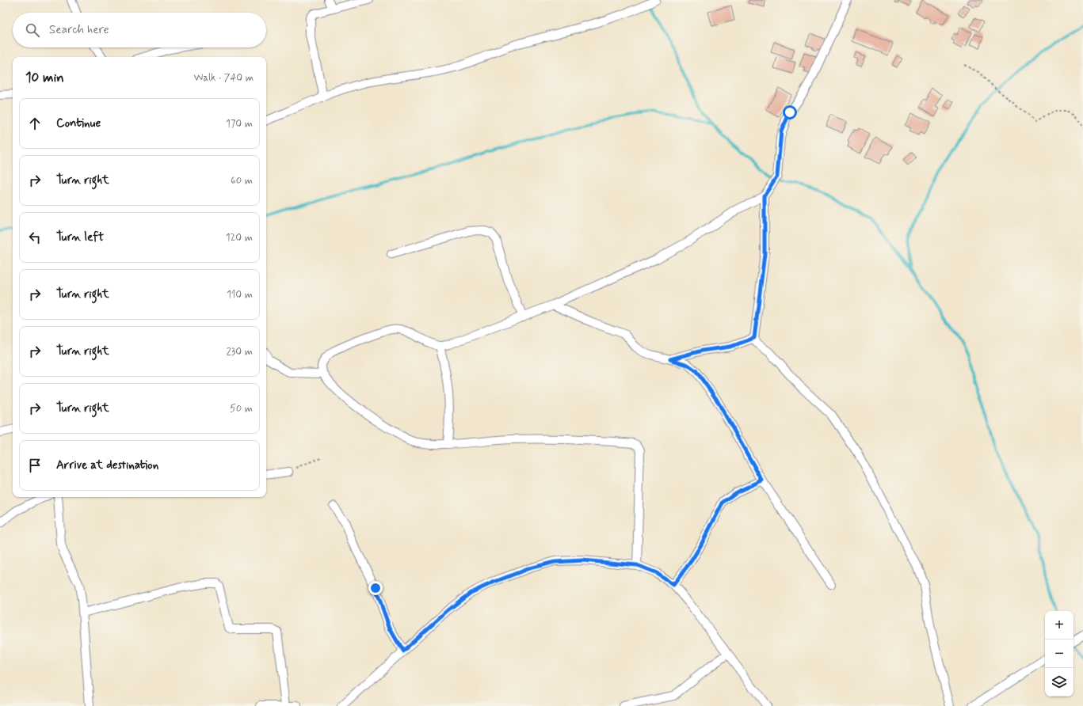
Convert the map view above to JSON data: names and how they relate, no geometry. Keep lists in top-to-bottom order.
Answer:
{
  "page": {
    "search": "Search here",
    "heading": ["10 min", "Walk · 740 m"],
    "list": [
      ["Continue", "170 m"],
      ["Turn right", "60 m"],
      ["Turn left", "120 m"],
      ["Turn right", "110 m"],
      ["Turn right", "230 m"],
      ["Turn right", "50 m"],
      "Arrive at destination"
    ],
    "map_buttons": ["+", "−"]
  }
}
